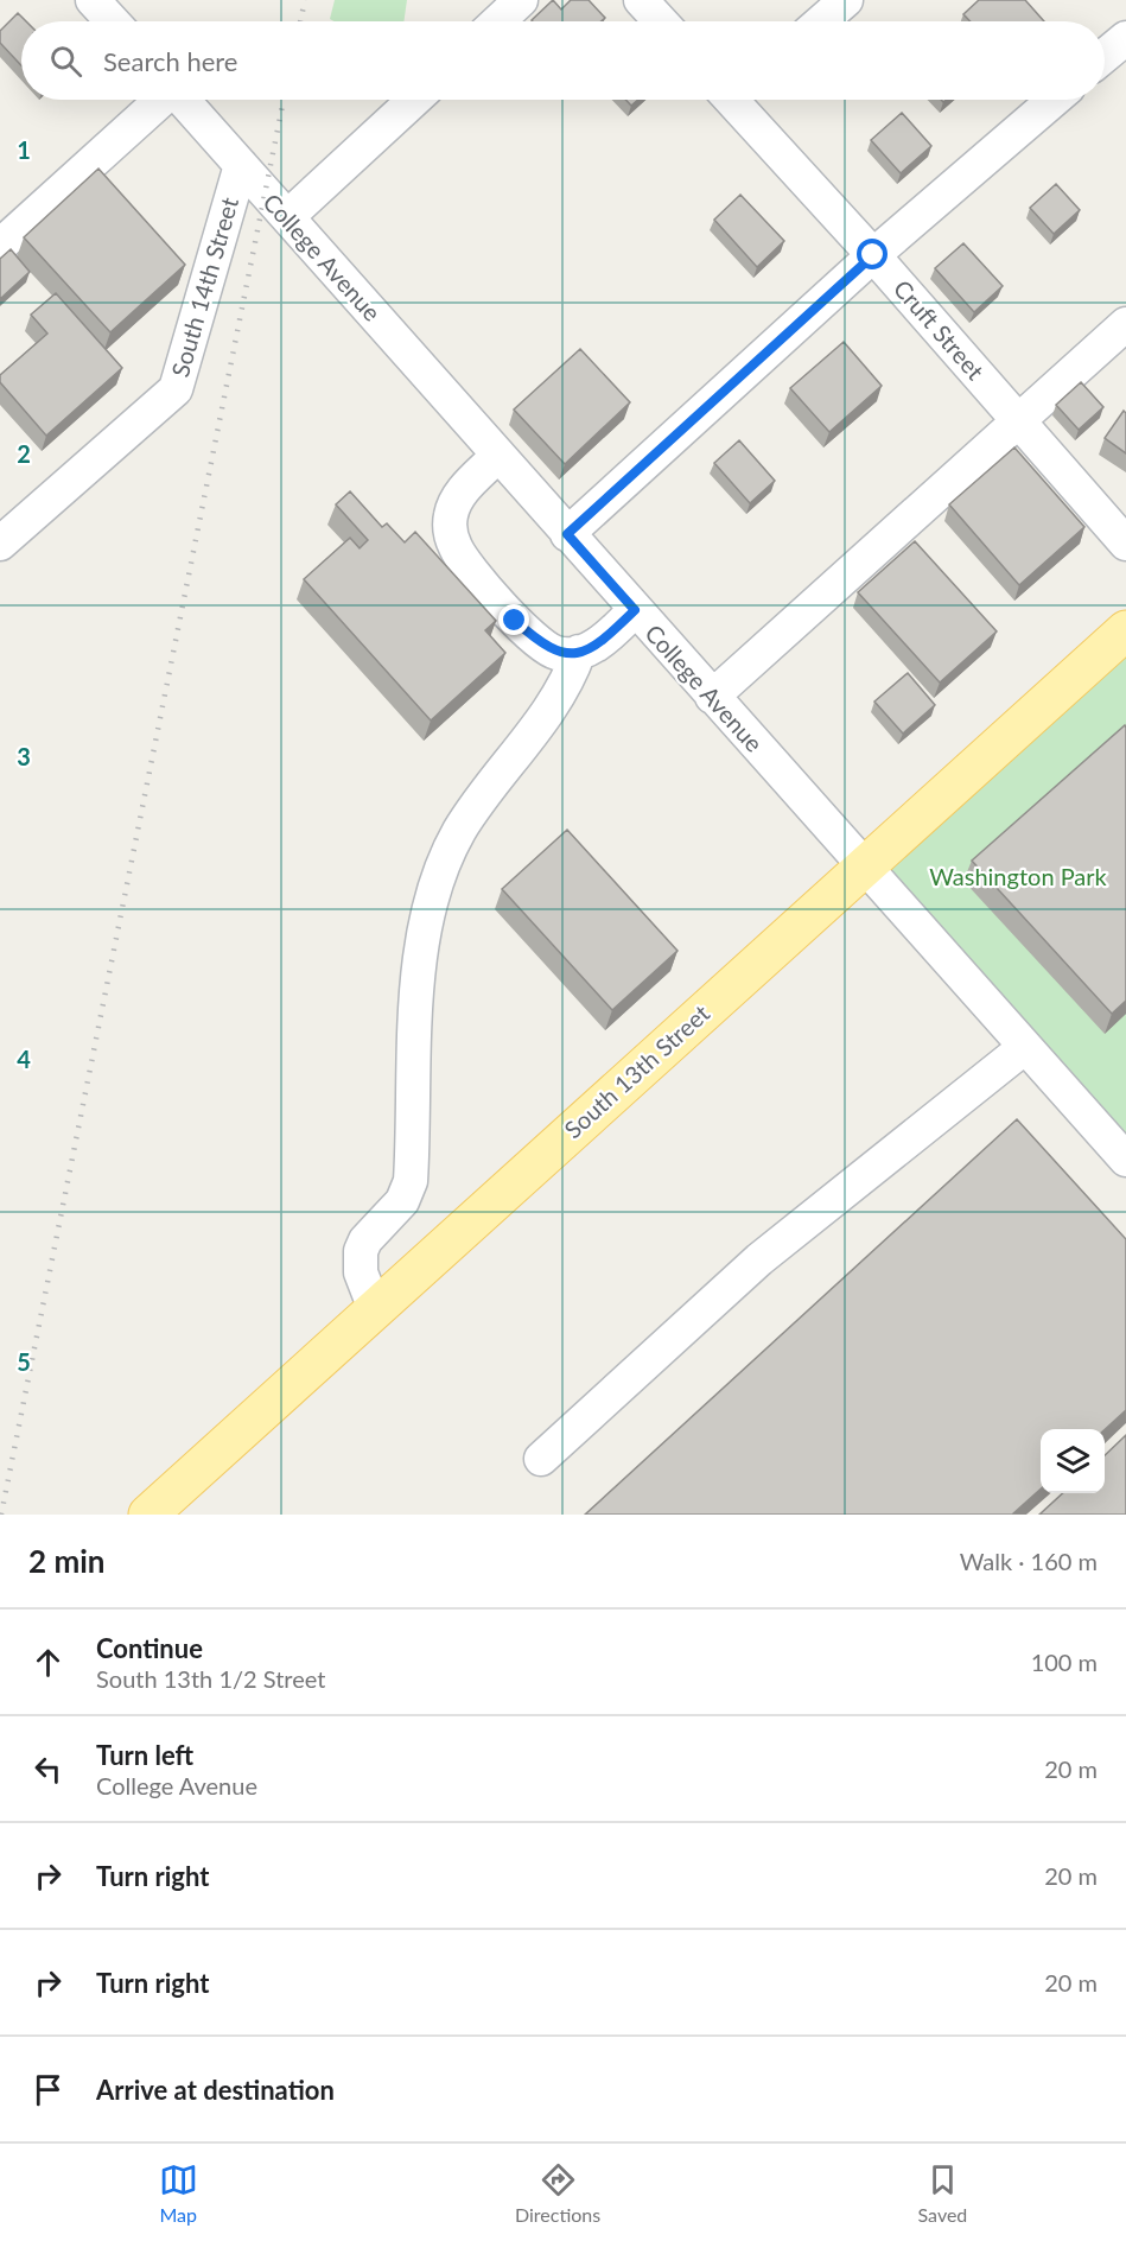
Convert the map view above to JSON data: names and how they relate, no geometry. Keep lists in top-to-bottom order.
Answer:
{
  "streets": {
    "main road": ["South 13th Street"],
    "street": ["College Avenue", "South 14th Street", "Cruft Street"]
  },
  "crossings": [
    ["College Avenue", "South 14th Street"],
    ["College Avenue", "South 13th Street"]
  ],
  "parks": ["Washington Park"],
  "page": {
    "search": "Search here",
    "heading": ["2 min", "Walk · 160 m"],
    "list": [
      ["Continue", "South 13th 1/2 Street", "100 m"],
      ["Turn left", "College Avenue", "20 m"],
      ["Turn right", "20 m"],
      ["Turn right", "20 m"],
      "Arrive at destination"
    ],
    "nav": ["Map", "Directions", "Saved"]
  },
  "grid": {
    "rows": [
      "1",
      "2",
      "3",
      "4",
      "5"
    ]
  }
}
